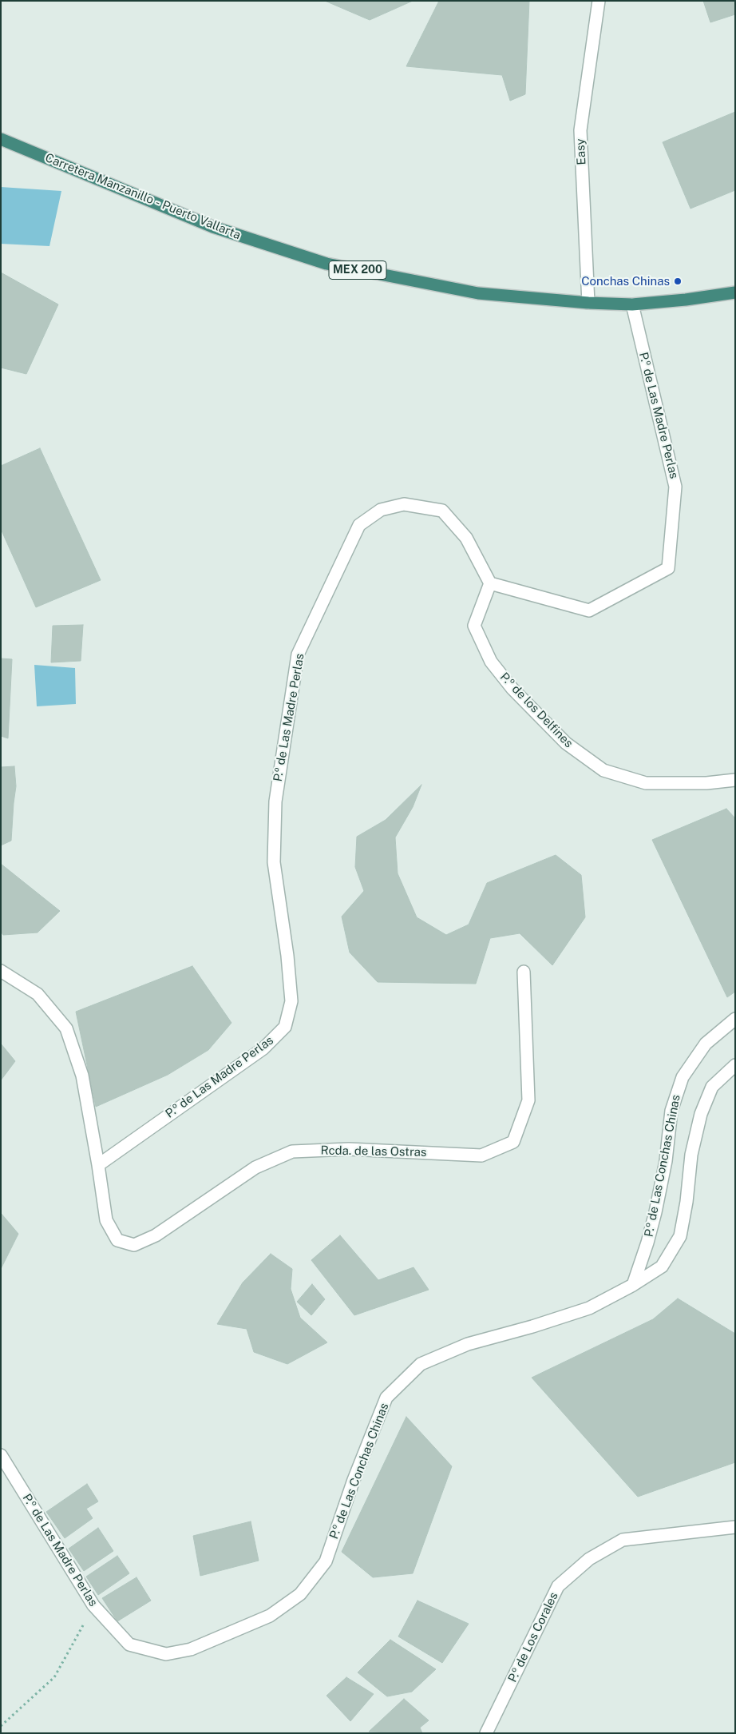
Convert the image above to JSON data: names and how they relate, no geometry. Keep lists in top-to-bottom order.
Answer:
{
  "streets": {
    "highway": ["Carretera Manzanillo - Puerto Vallarta", "MEX 200"],
    "street": [
      "Easy",
      "P.º de Las Madre Perlas",
      "P.º de los Delfines",
      "Rcda. de las Ostras",
      "P.º de Las Conchas Chinas",
      "P.º de Los Corales"
    ]
  },
  "crossings": [
    ["Easy", "Carretera Manzanillo - Puerto Vallarta"],
    ["Carretera Manzanillo - Puerto Vallarta", "P.º de Las Madre Perlas"],
    ["P.º de Las Madre Perlas", "P.º de los Delfines"],
    ["P.º de Las Madre Perlas", "Rcda. de las Ostras"],
    ["P.º de Las Madre Perlas", "P.º de Las Conchas Chinas"]
  ],
  "places": ["Conchas Chinas"]
}
